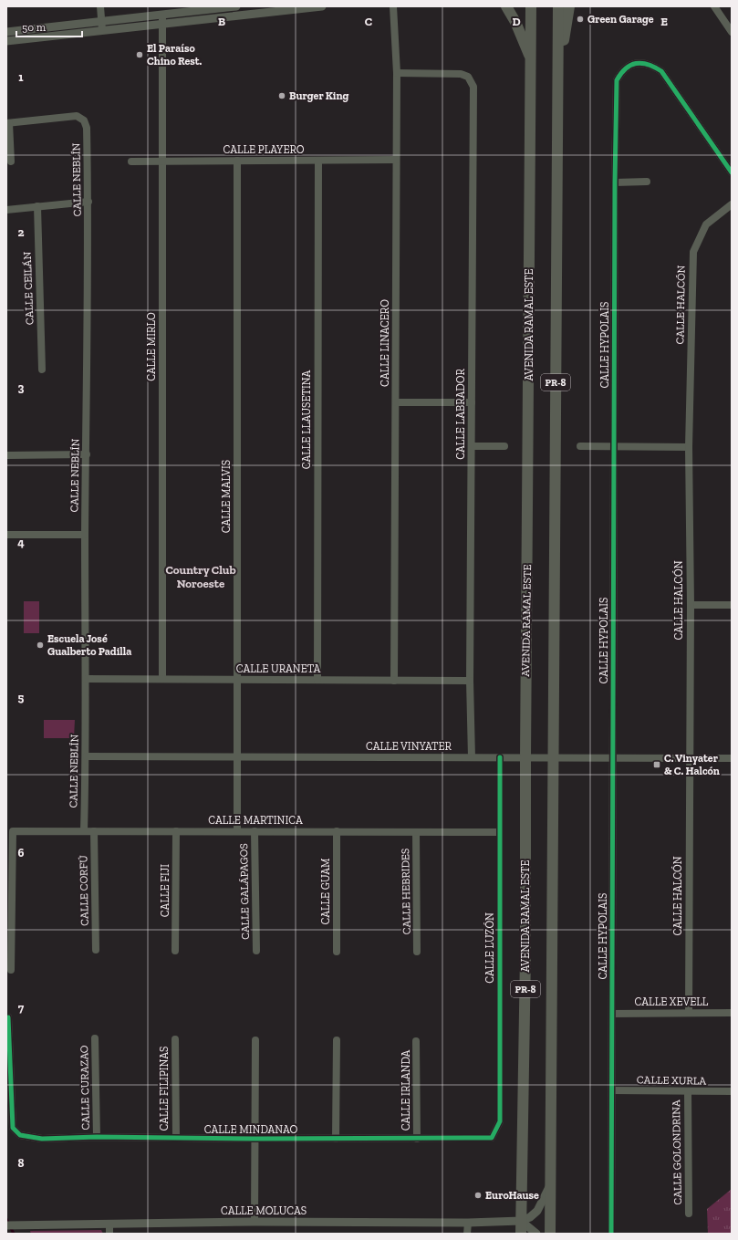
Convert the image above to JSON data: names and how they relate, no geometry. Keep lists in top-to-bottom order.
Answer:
{
  "streets": {
    "main road": ["AVENIDA RAMAL ESTE", "PR-8"],
    "street": [
      "CALLE PLAYERO",
      "CALLE NEBLÍN",
      "CALLE CEILÁN",
      "CALLE HALCÓN",
      "CALLE LINACERO",
      "CALLE HYPOLAIS",
      "CALLE MIRLO",
      "CALLE LABRADOR",
      "CALLE LLAUSETINA",
      "CALLE MALVIS",
      "CALLE URANETA",
      "CALLE VINYATER",
      "CALLE MARTINICA",
      "CALLE CORFÚ",
      "CALLE FIJI",
      "CALLE GALÁPAGOS",
      "CALLE GUAM",
      "CALLE HEBRIDES",
      "CALLE LUZÓN",
      "CALLE XEVELL",
      "CALLE XURLA",
      "CALLE CURAZAO",
      "CALLE FILIPINAS",
      "CALLE IRLANDA",
      "CALLE MINDANAO",
      "CALLE GOLONDRINA",
      "CALLE MOLUCAS"
    ]
  },
  "crossings": [
    ["CALLE PLAYERO", "CALLE LINACERO"],
    ["CALLE PLAYERO", "CALLE MIRLO"],
    ["CALLE PLAYERO", "CALLE LLAUSETINA"],
    ["CALLE PLAYERO", "CALLE MALVIS"],
    ["CALLE NEBLÍN", "CALLE URANETA"],
    ["CALLE NEBLÍN", "CALLE VINYATER"],
    ["CALLE NEBLÍN", "CALLE MARTINICA"],
    ["CALLE HALCÓN", "CALLE VINYATER"],
    ["CALLE HALCÓN", "CALLE XEVELL"],
    ["AVENIDA RAMAL ESTE", "CALLE VINYATER"],
    ["AVENIDA RAMAL ESTE", "CALLE MOLUCAS"],
    ["CALLE LINACERO", "CALLE LABRADOR"],
    ["CALLE LINACERO", "CALLE URANETA"],
    ["CALLE HYPOLAIS", "CALLE VINYATER"],
    ["CALLE HYPOLAIS", "CALLE XEVELL"],
    ["CALLE HYPOLAIS", "CALLE XURLA"],
    ["CALLE MIRLO", "CALLE URANETA"],
    ["PR-8", "CALLE VINYATER"],
    ["CALLE LABRADOR", "CALLE URANETA"],
    ["CALLE LABRADOR", "CALLE VINYATER"],
    ["CALLE LLAUSETINA", "CALLE URANETA"],
    ["CALLE MALVIS", "CALLE URANETA"],
    ["CALLE MALVIS", "CALLE VINYATER"],
    ["CALLE MALVIS", "CALLE MARTINICA"],
    ["CALLE VINYATER", "CALLE LUZÓN"],
    ["CALLE MARTINICA", "CALLE CORFÚ"],
    ["CALLE MARTINICA", "CALLE FIJI"],
    ["CALLE MARTINICA", "CALLE GALÁPAGOS"],
    ["CALLE MARTINICA", "CALLE GUAM"],
    ["CALLE MARTINICA", "CALLE HEBRIDES"],
    ["CALLE MARTINICA", "CALLE LUZÓN"],
    ["CALLE LUZÓN", "CALLE MINDANAO"],
    ["CALLE XURLA", "CALLE GOLONDRINA"],
    ["CALLE CURAZAO", "CALLE MINDANAO"],
    ["CALLE FILIPINAS", "CALLE MINDANAO"],
    ["CALLE IRLANDA", "CALLE MINDANAO"]
  ],
  "districts": ["Country Club Noroeste"],
  "places": {
    "other": [
      "Green Garage",
      "El Paraíso Chino Rest.",
      "Burger King",
      "Escuela José Gualberto Padilla",
      "EuroHause"
    ],
    "transit": ["C. Vinyater & C. Halcón"]
  },
  "scale_bar": "50 m",
  "grid": {
    "columns": [
      "B",
      "C",
      "D",
      "E"
    ],
    "rows": [
      "1",
      "2",
      "3",
      "4",
      "5",
      "6",
      "7",
      "8"
    ]
  }
}
